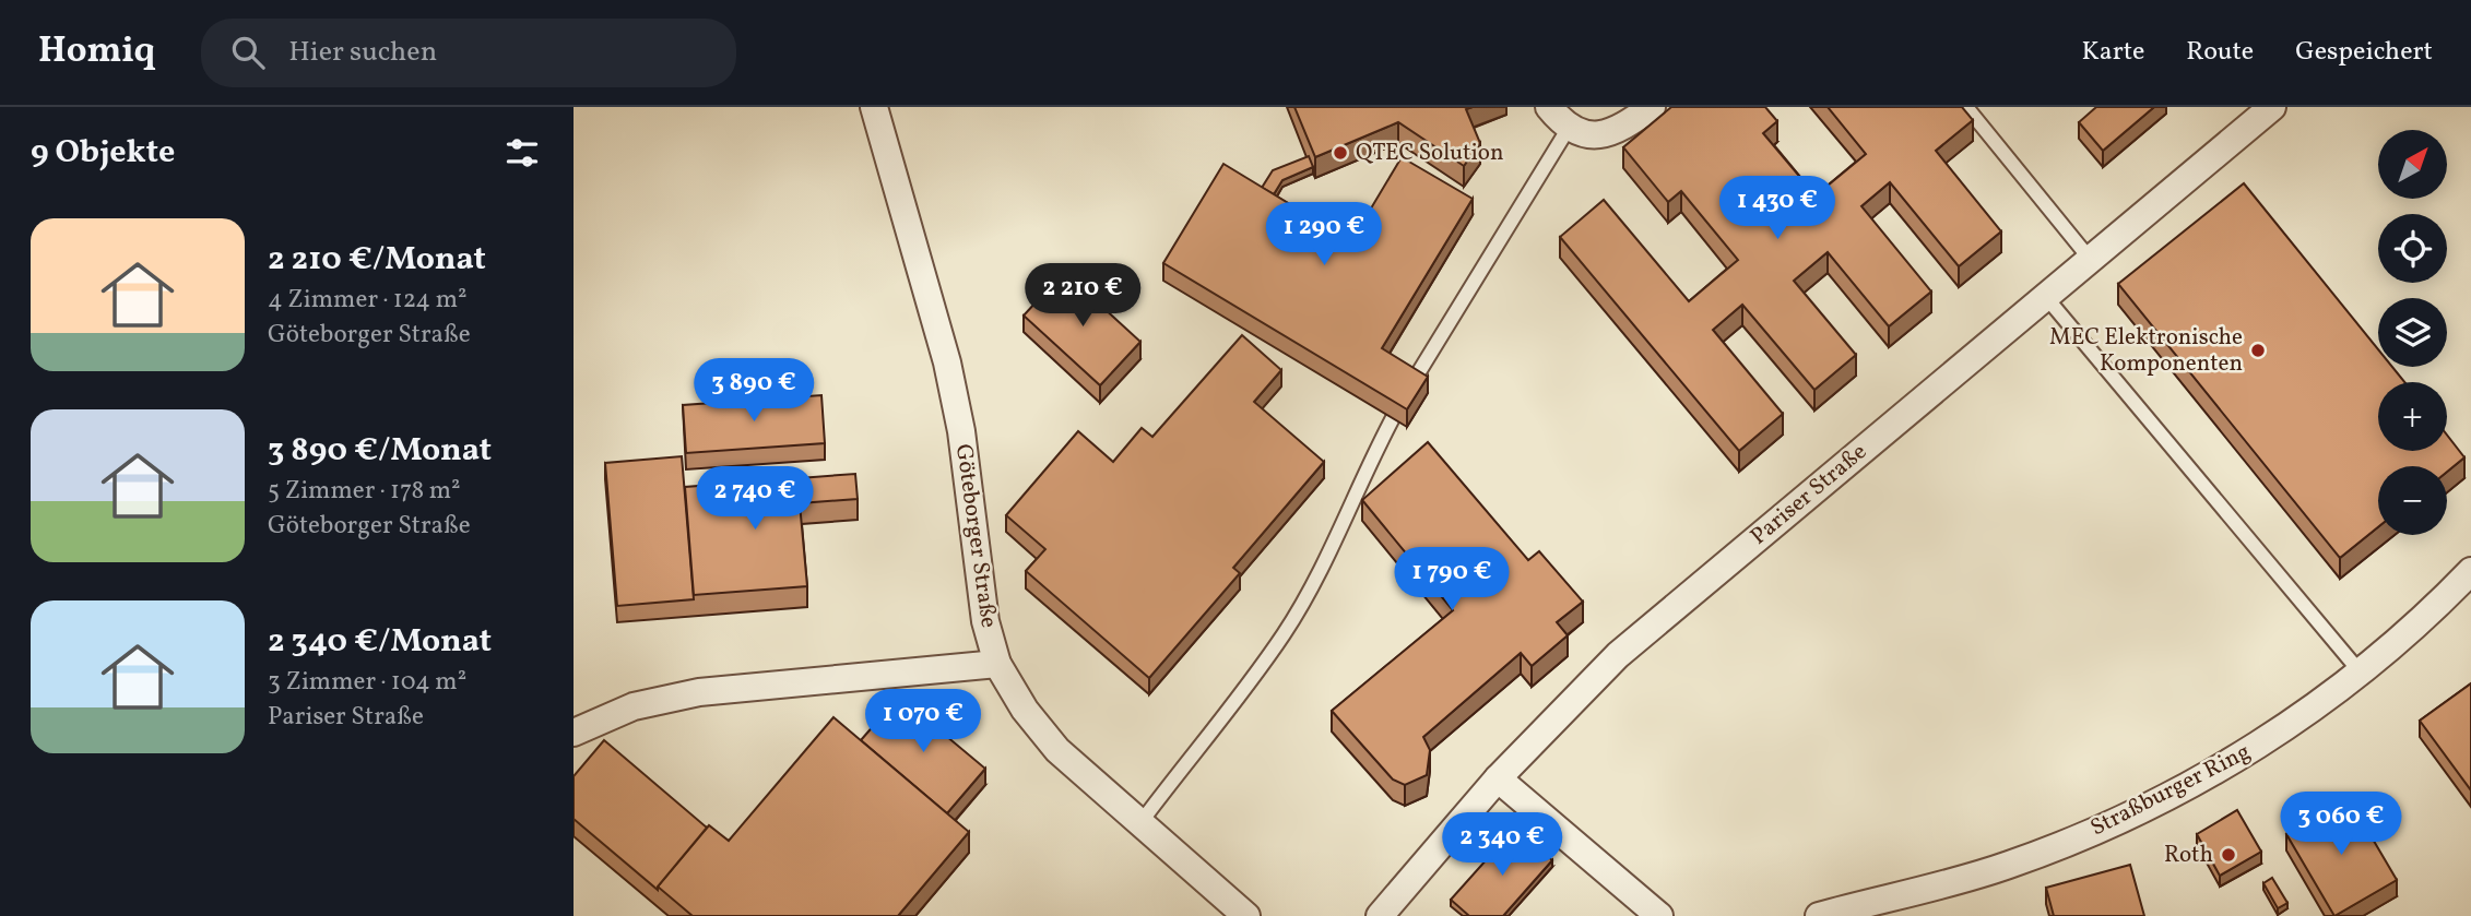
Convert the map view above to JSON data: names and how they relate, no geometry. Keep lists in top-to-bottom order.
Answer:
{
  "streets": {
    "street": ["Pariser Straße", "Göteborger Straße", "Straßburger Ring"]
  },
  "places": ["QTEC Solution", "MEC Elektronische Komponenten", "Roth"],
  "north": "top right",
  "page": {
    "header": "Homiq",
    "search": "Hier suchen",
    "nav": ["Karte", "Route", "Gespeichert"],
    "heading": "9 Objekte",
    "map_buttons": ["+", "−"],
    "price": [
      "1 430 €",
      "1 290 €",
      "2 210 €",
      "3 890 €",
      "2 740 €",
      "1 790 €",
      "1 070 €",
      "3 060 €",
      "2 340 €"
    ],
    "list": [
      {
        "name": "2 210 €/Monat",
        "note": "4 Zimmer · 124 m² · Göteborger Straße"
      },
      {
        "name": "3 890 €/Monat",
        "note": "5 Zimmer · 178 m² · Göteborger Straße"
      },
      {
        "name": "2 340 €/Monat",
        "note": "3 Zimmer · 104 m² · Pariser Straße"
      }
    ]
  }
}
